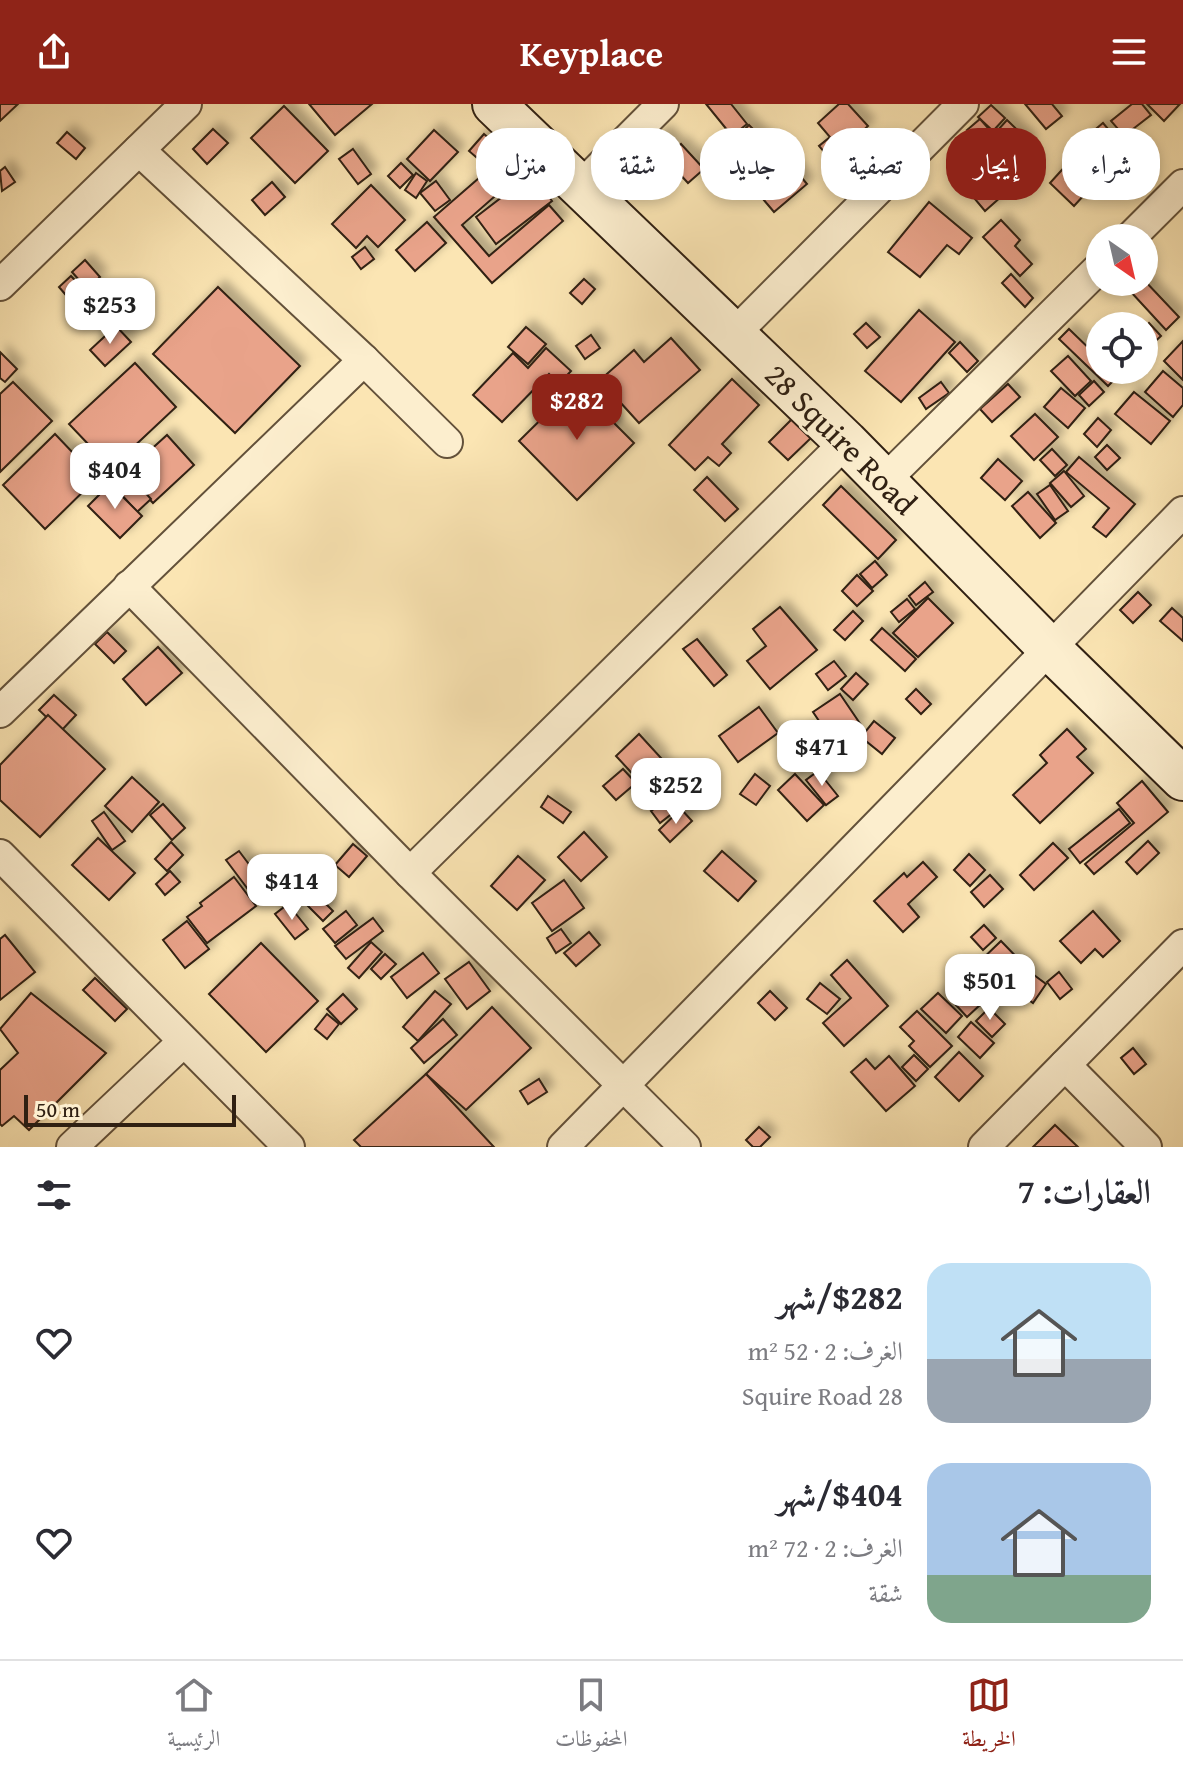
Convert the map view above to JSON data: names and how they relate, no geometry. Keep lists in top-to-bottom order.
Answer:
{
  "streets": {
    "street": ["28 Squire Road"]
  },
  "scale_bar": "50 m",
  "north": "bottom right",
  "page": {
    "header": "Keyplace",
    "chip": [
      "شراء",
      "إيجار",
      "تصفية",
      "جديد",
      "شقة",
      "منزل"
    ],
    "price": [
      "$253",
      "$282",
      "$404",
      "$471",
      "$252",
      "$414",
      "$501"
    ],
    "scale": "50 m",
    "heading": "العقارات: 7",
    "list": [
      {
        "name": "$282/شهر",
        "note": "الغرف: 2 · 52 m² · 28 Squire Road"
      },
      {
        "name": "$404/شهر",
        "note": "الغرف: 2 · 72 m² · شقة"
      }
    ],
    "tabs": ["الخريطة", "المحفوظات", "الرئيسية"]
  }
}
